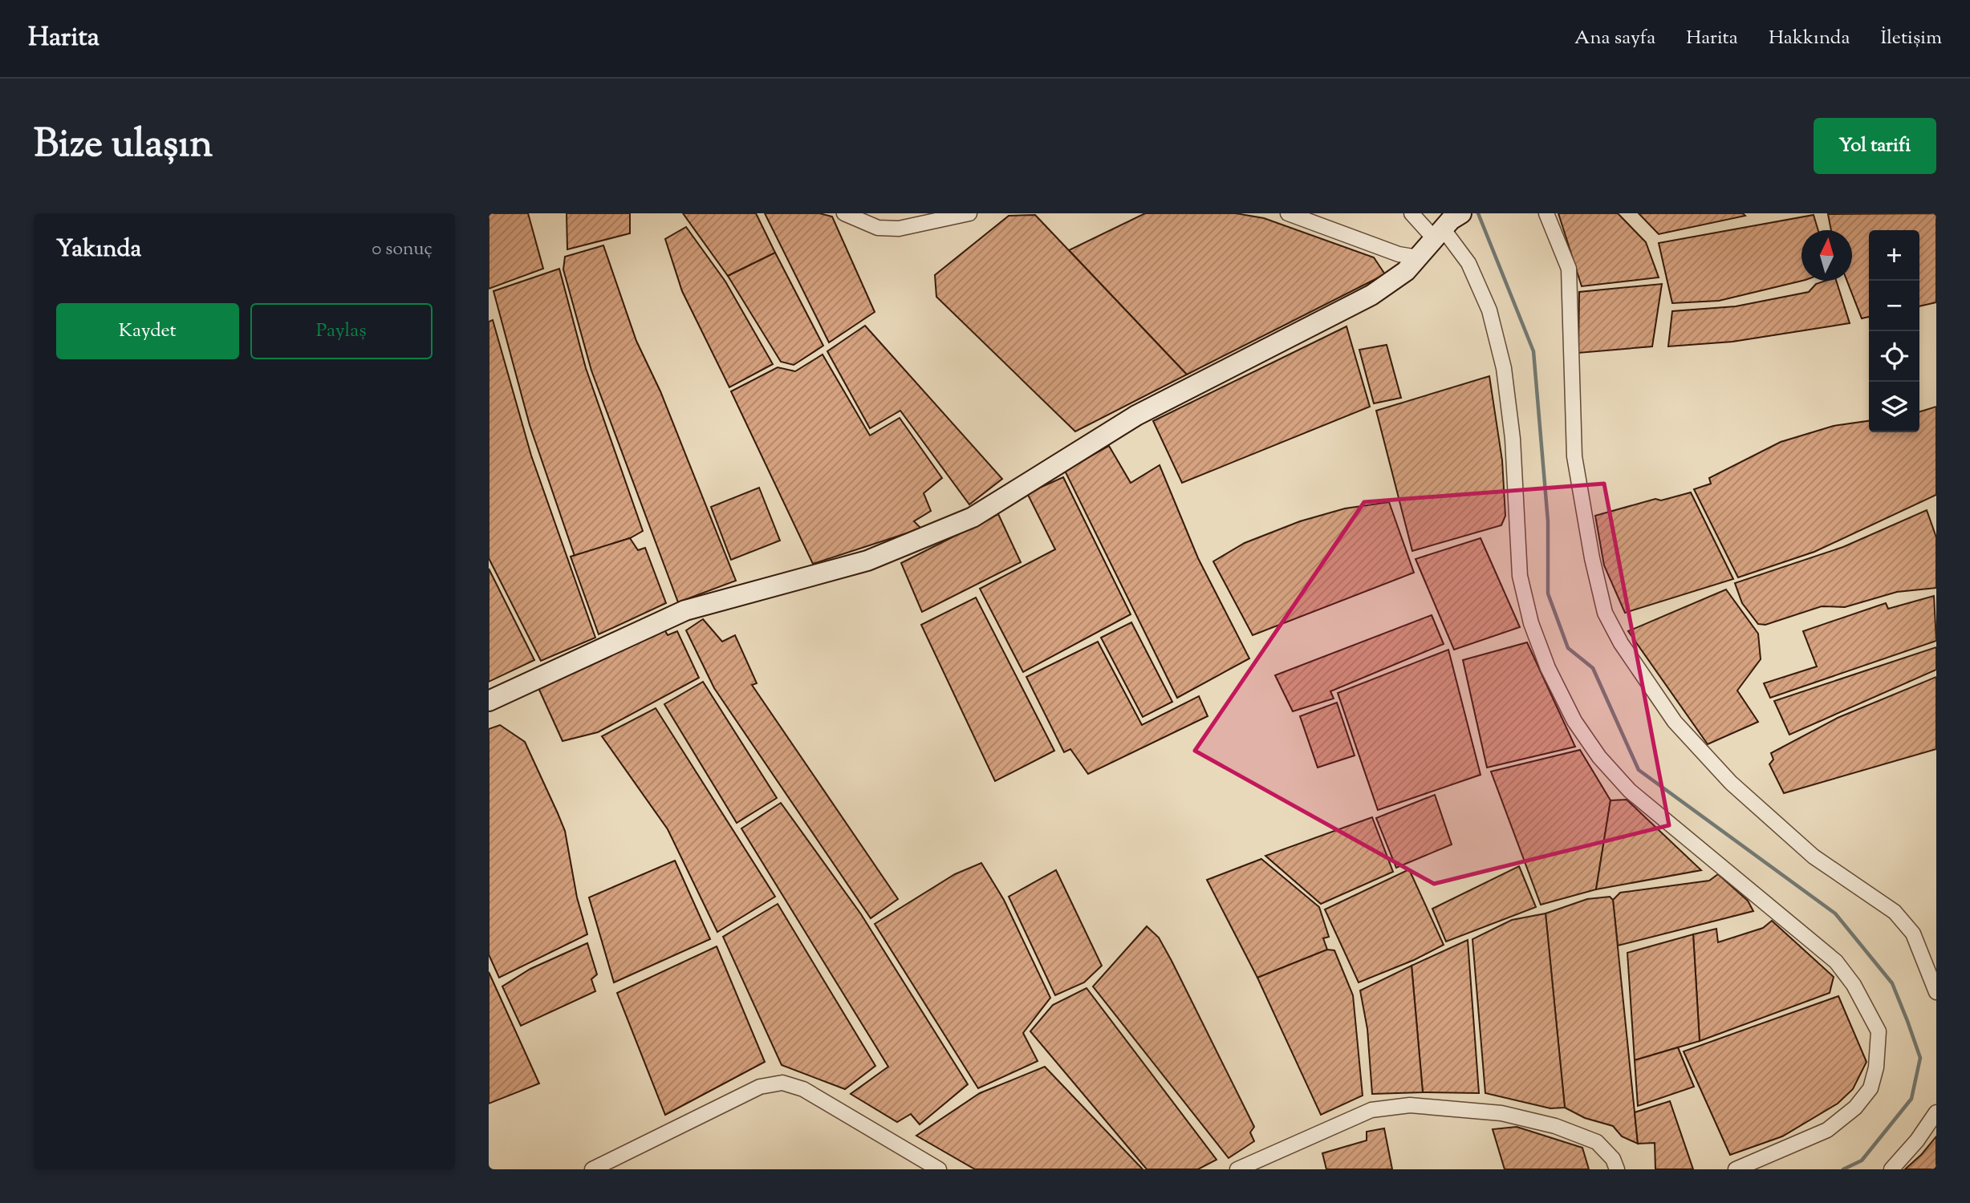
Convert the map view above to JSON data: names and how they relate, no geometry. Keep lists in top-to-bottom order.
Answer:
{
  "north": "top",
  "page": {
    "header": "Harita",
    "nav": [
      "Ana sayfa",
      "Harita",
      "Hakkında",
      "İletişim"
    ],
    "title": "Bize ulaşın",
    "buttons": [
      "Yol tarifi",
      ["Kaydet", "Paylaş"]
    ],
    "heading": ["Yakında", "0 sonuç"],
    "map_buttons": ["+", "−"]
  }
}
